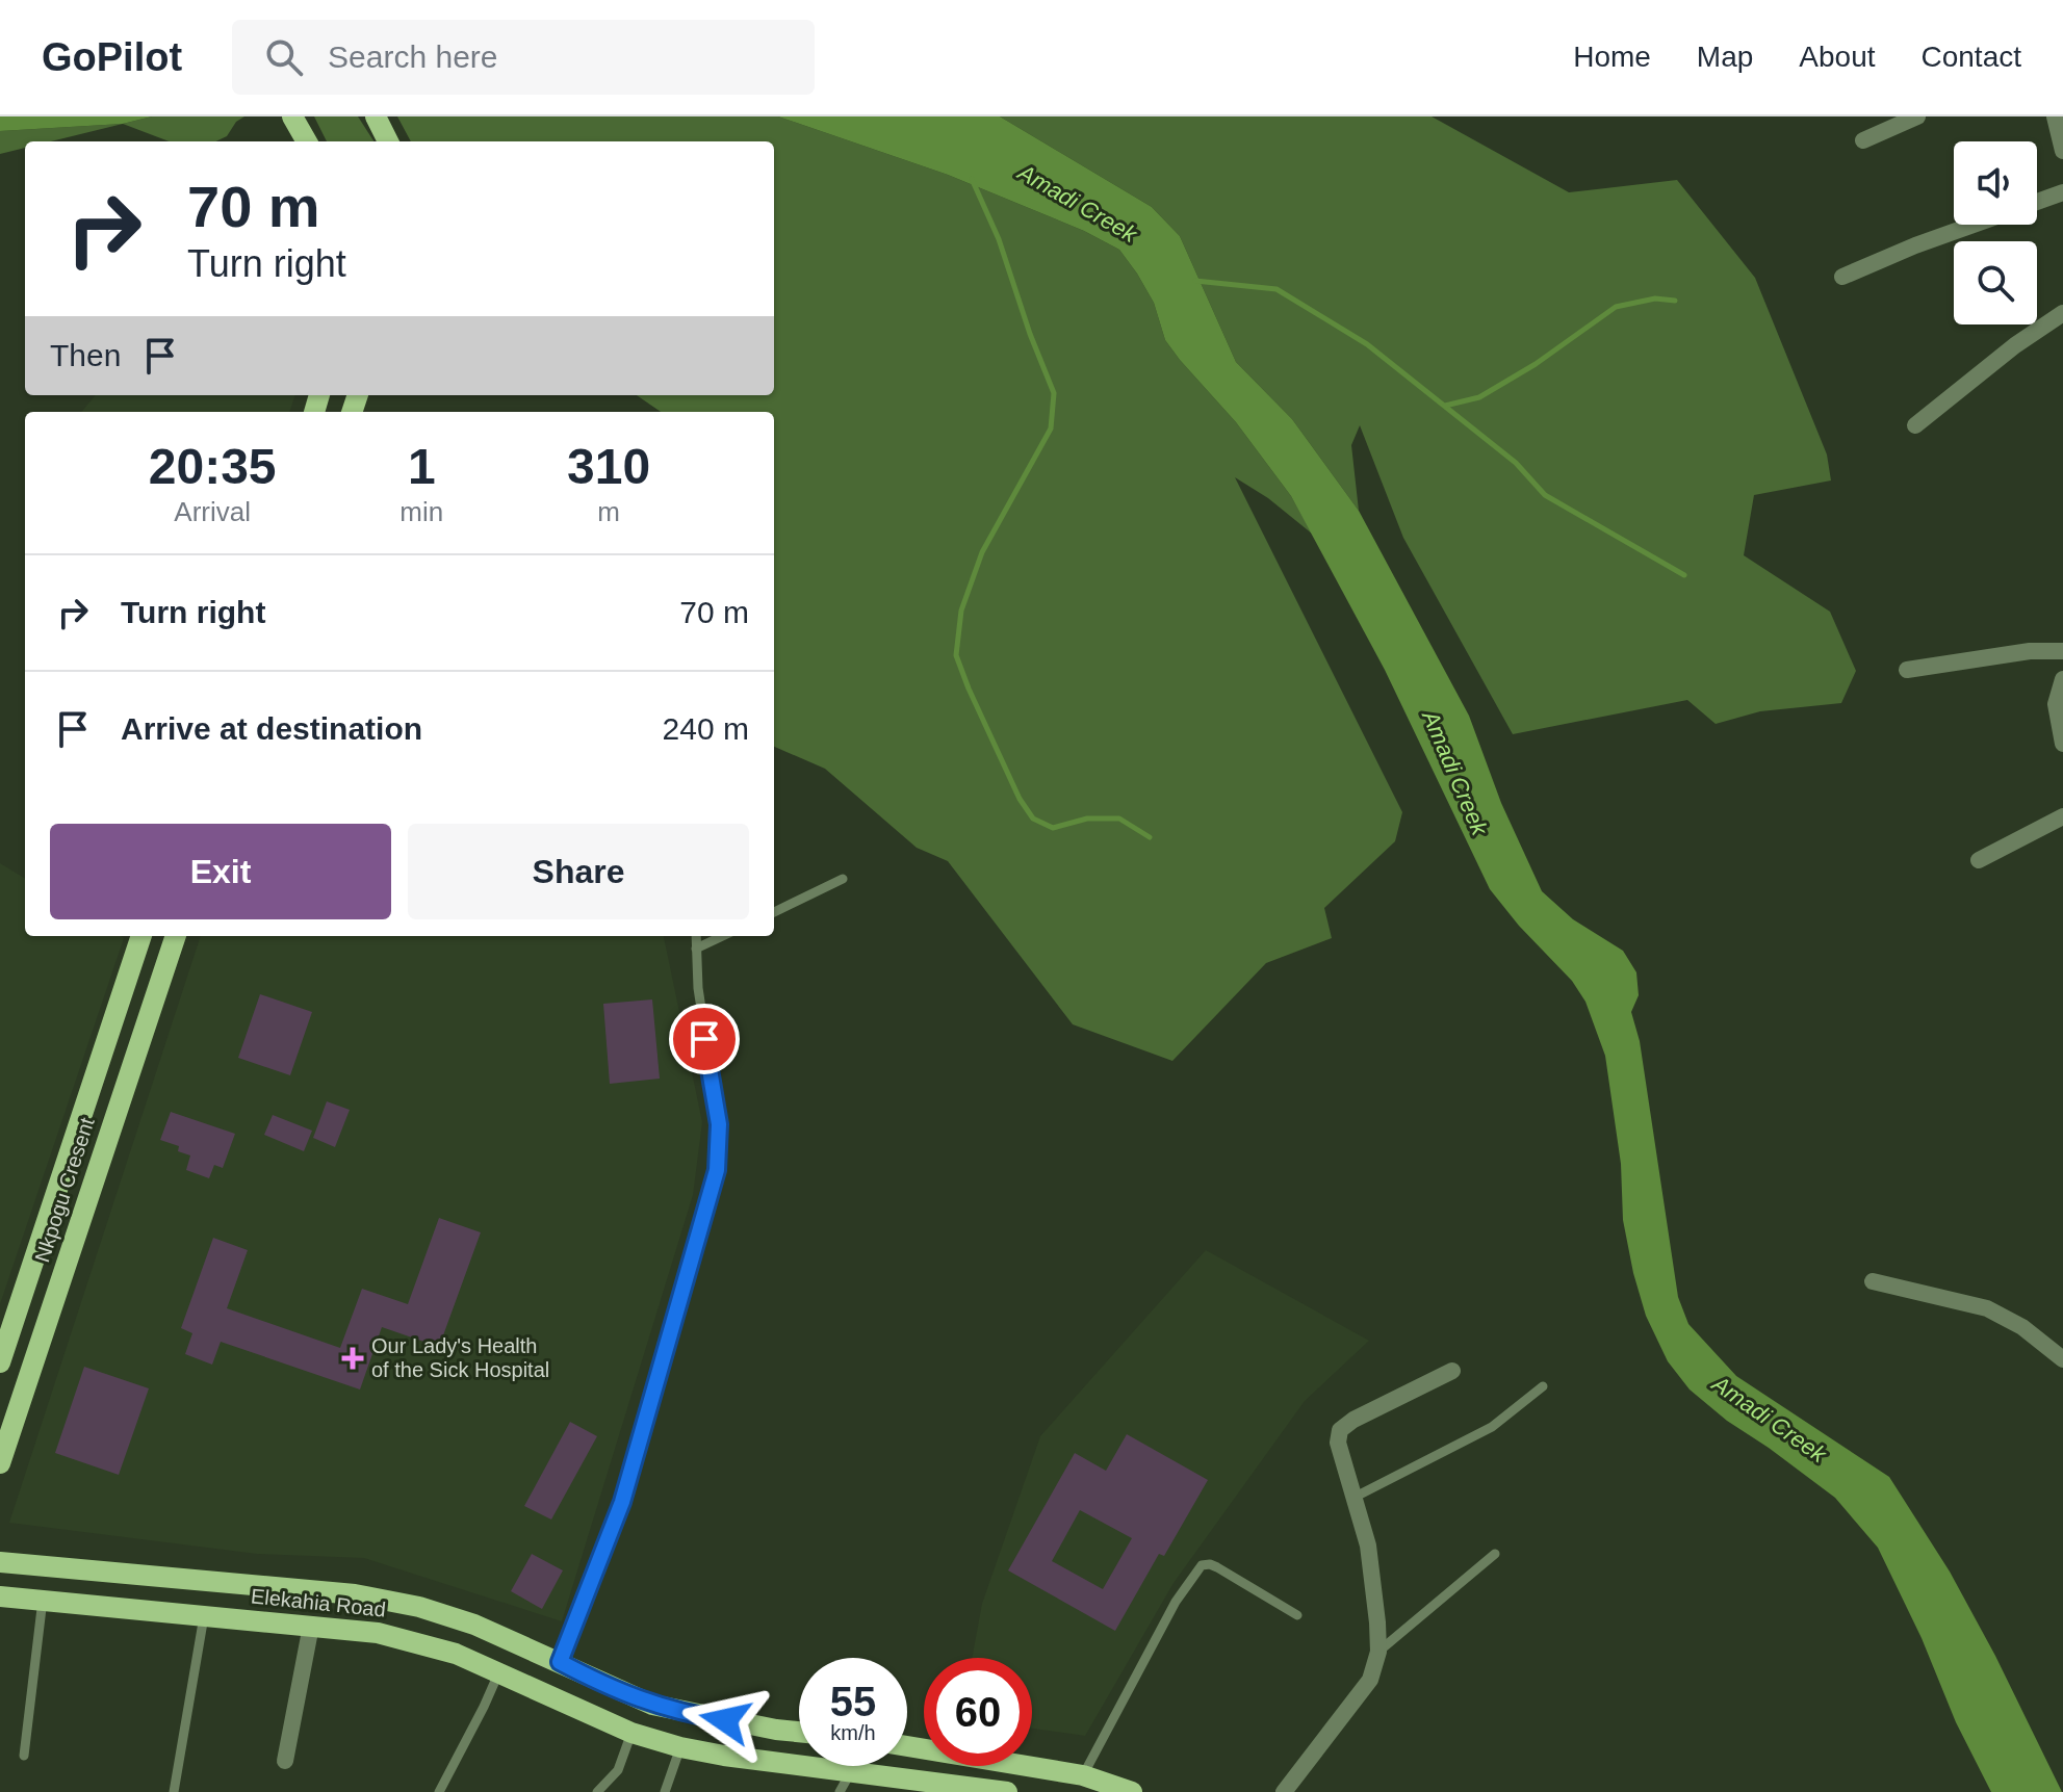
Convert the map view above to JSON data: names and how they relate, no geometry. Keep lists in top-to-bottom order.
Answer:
{
  "streets": {
    "main road": ["Nkpogu Cresent", "Elekahia Road"]
  },
  "water": ["Amadi Creek"],
  "places": {
    "health": ["Our Lady's Health of the Sick Hospital"]
  },
  "page": {
    "header": "GoPilot",
    "search": "Search here",
    "nav": [
      "Home",
      "Map",
      "About",
      "Contact"
    ],
    "turn": ["70 m", "Turn right"],
    "then": "Then",
    "eta": [
      "20:35",
      "Arrival",
      "1",
      "min",
      "310",
      "m"
    ],
    "list": [
      {
        "name": "Turn right",
        "value": "70 m"
      },
      {
        "name": "Arrive at destination",
        "value": "240 m"
      }
    ],
    "buttons": ["Exit", "Share"],
    "speed": "55 km/h",
    "limit": "60"
  }
}
